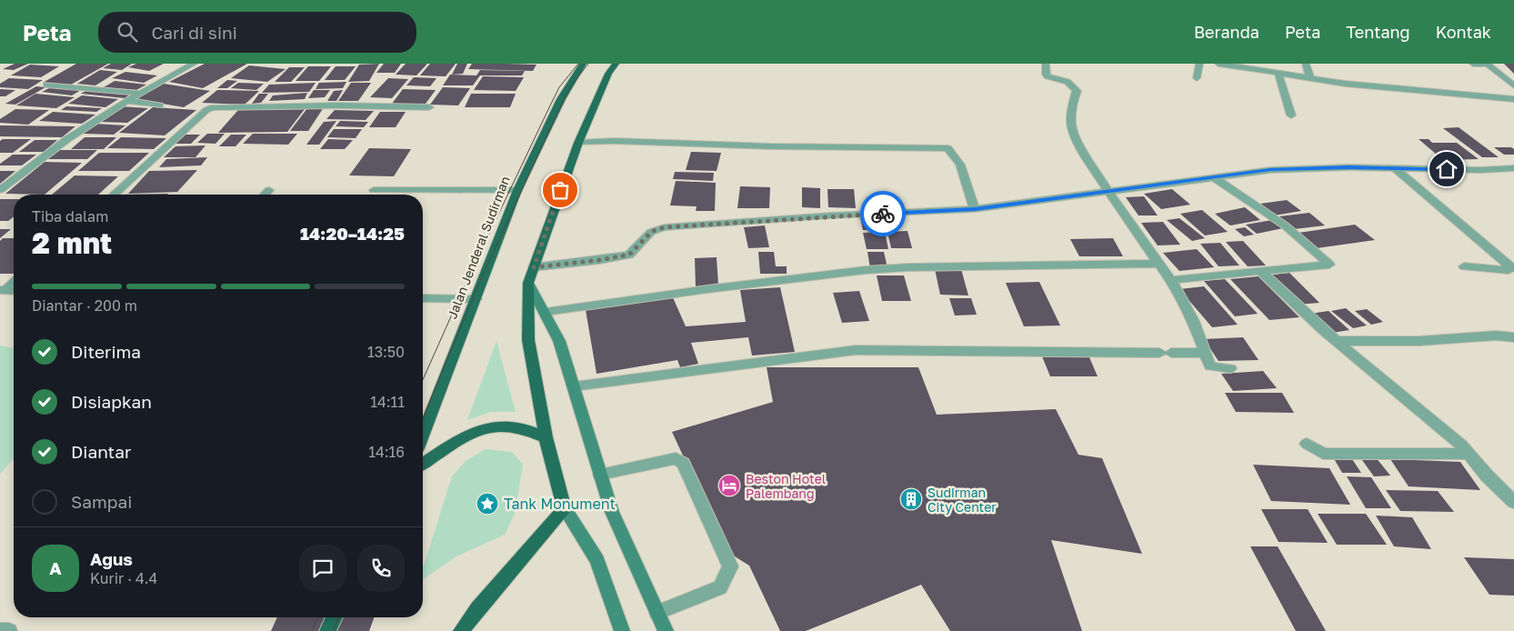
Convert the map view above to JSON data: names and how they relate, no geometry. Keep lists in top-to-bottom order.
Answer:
{
  "streets": {
    "highway": ["Jalan Jenderal Sudirman"]
  },
  "places": {
    "hotel": ["Beston Hotel Palembang"],
    "building": ["Sudirman City Center"],
    "place": ["Tank Monument"]
  },
  "page": {
    "header": "Peta",
    "search": "Cari di sini",
    "nav": [
      "Beranda",
      "Peta",
      "Tentang",
      "Kontak"
    ],
    "heading": ["2 mnt", "Tiba dalam", "14:20–14:25"],
    "panel": ["Agus", "Kurir · 4.4"],
    "bar": "Diantar · 200 m",
    "list": [
      ["Diterima", "13:50"],
      ["Disiapkan", "14:11"],
      ["Diantar", "14:16"],
      "Sampai"
    ],
    "round": "A"
  }
}
